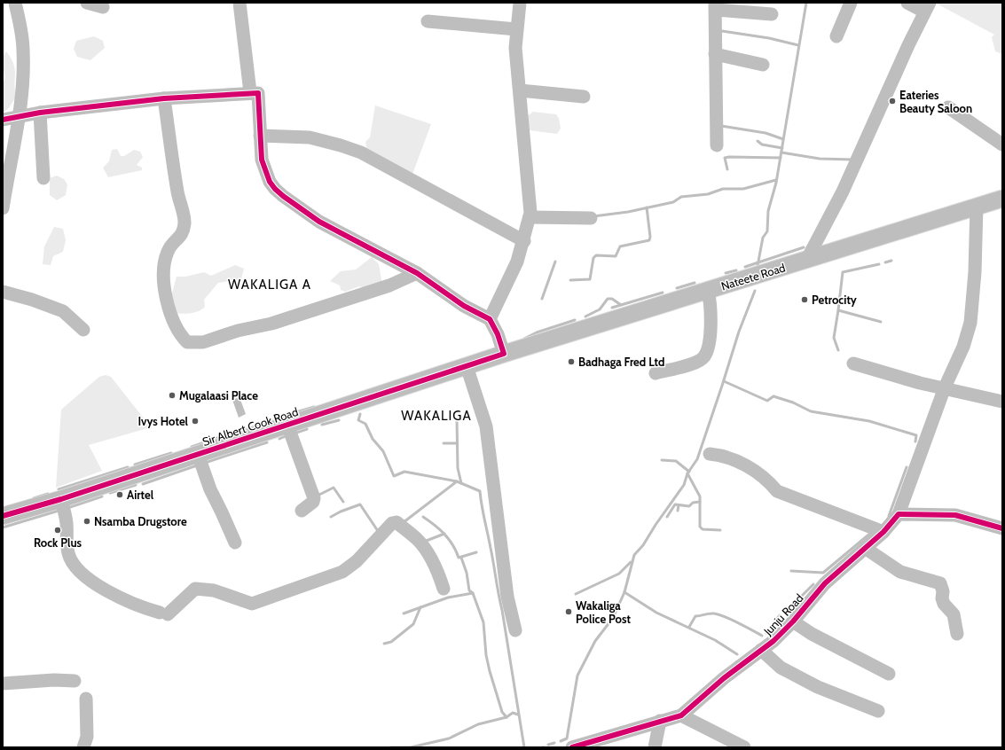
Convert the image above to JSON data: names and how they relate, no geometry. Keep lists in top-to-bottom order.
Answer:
{
  "streets": {
    "main road": ["Nateete Road", "Sir Albert Cook Road"],
    "street": ["Junju Road"]
  },
  "crossings": [
    ["Nateete Road", "Sir Albert Cook Road"]
  ],
  "districts": ["WAKALIGA A", "WAKALIGA"],
  "places": [
    "Eateries Beauty Saloon",
    "Petrocity",
    "Badhaga Fred Ltd",
    "Mugalaasi Place",
    "Ivys Hotel",
    "Airtel",
    "Nsamba Drugstore",
    "Rock Plus",
    "Wakaliga Police Post"
  ]
}
